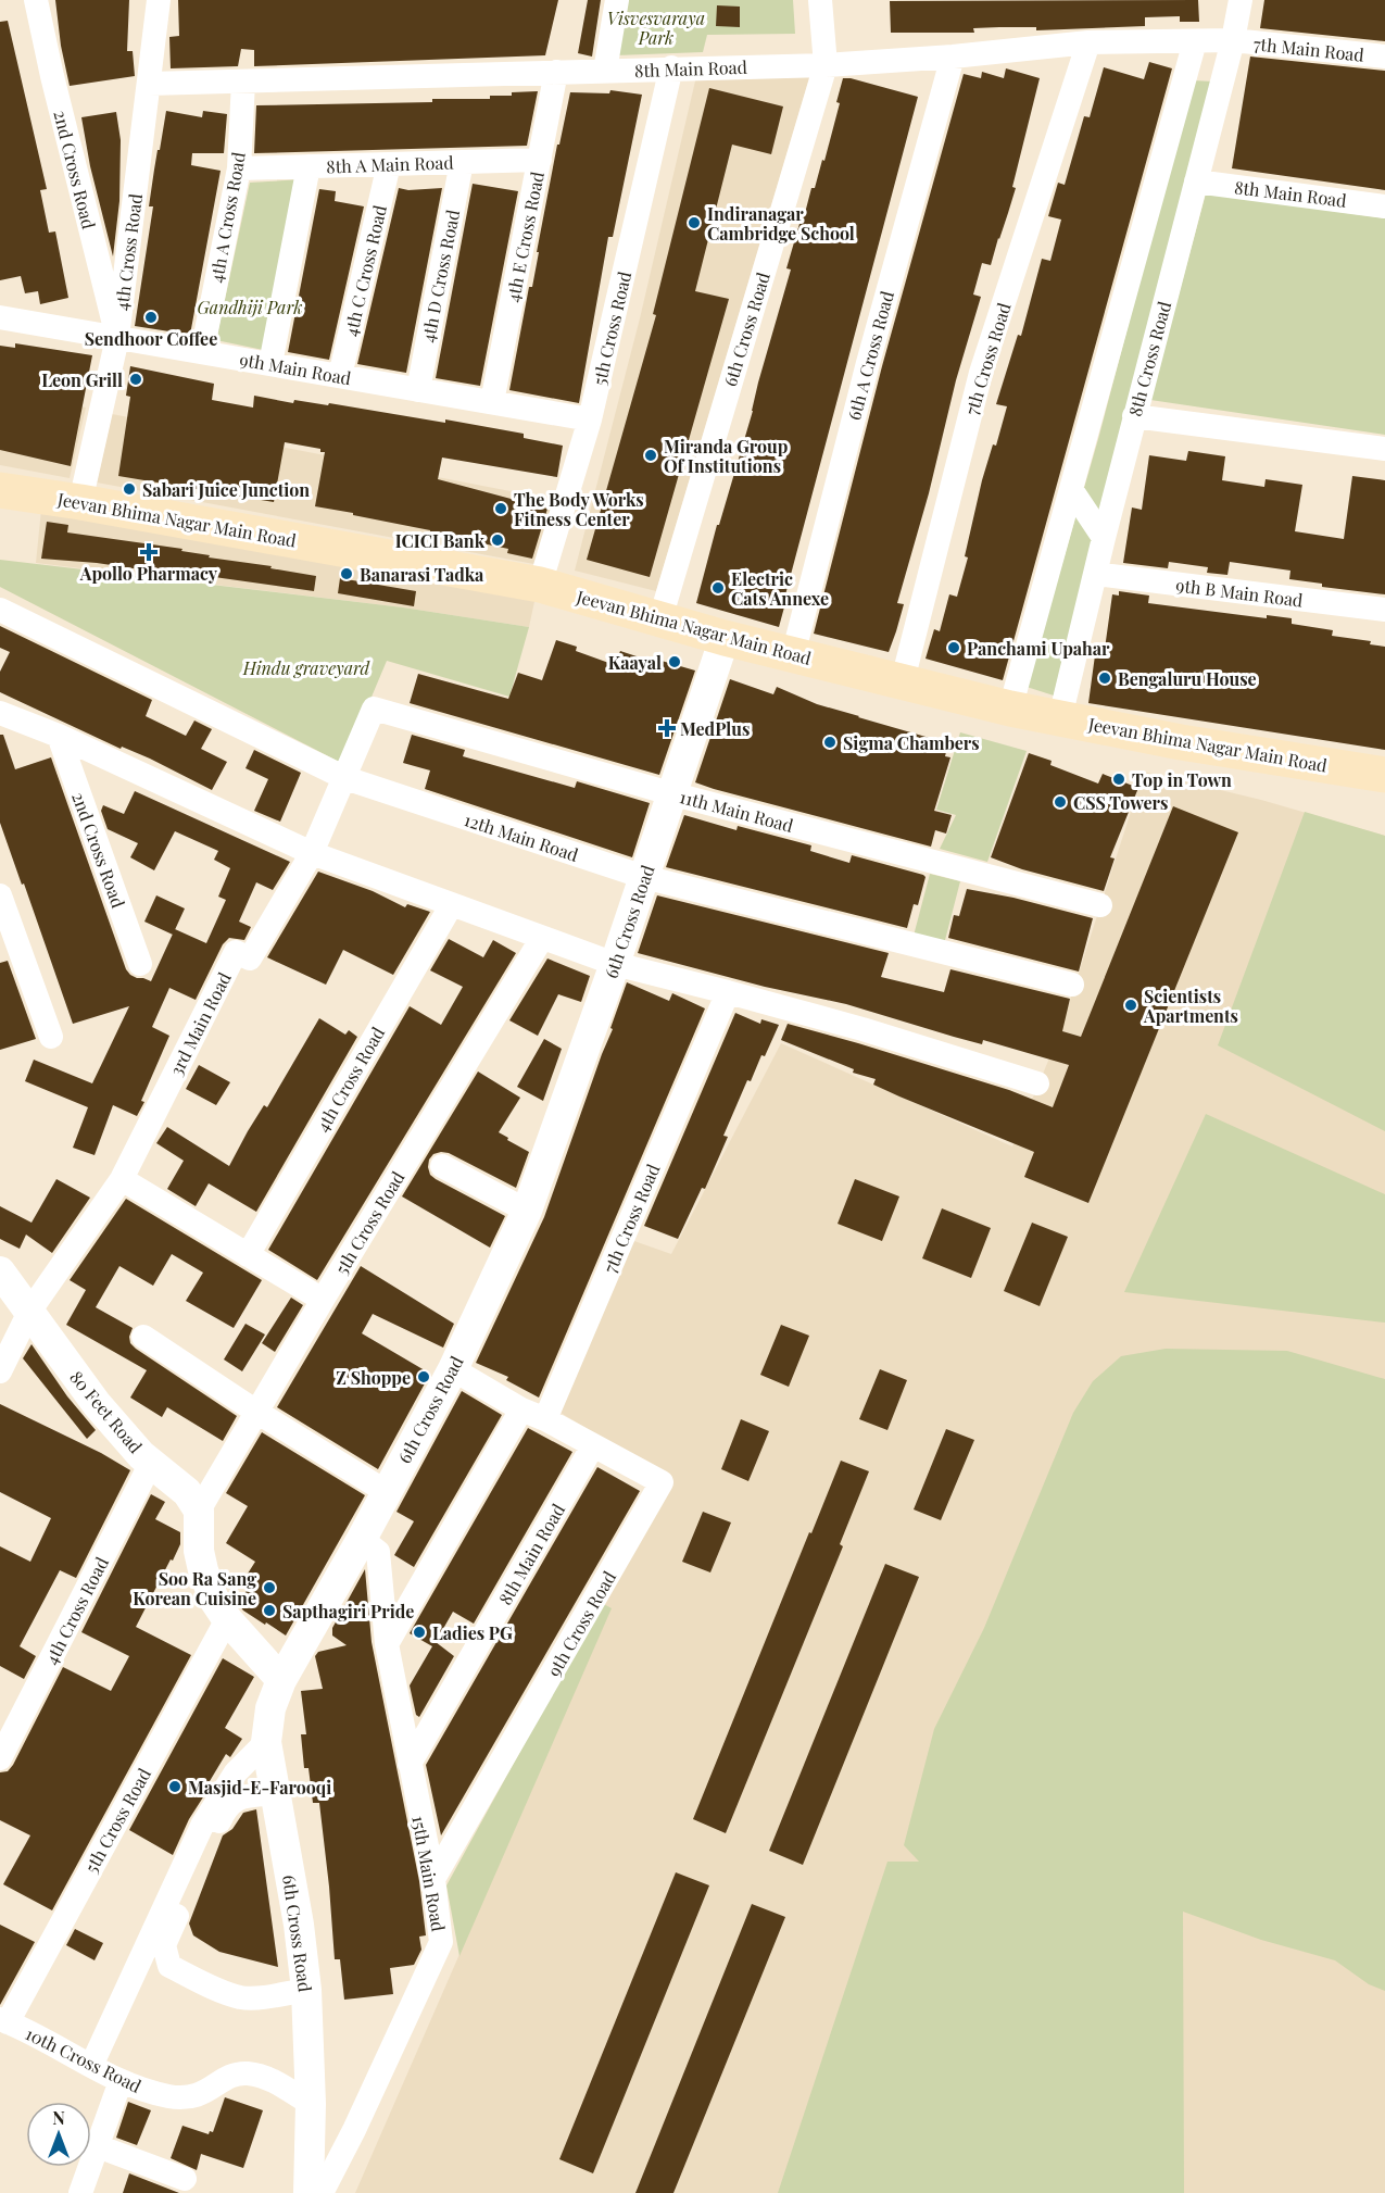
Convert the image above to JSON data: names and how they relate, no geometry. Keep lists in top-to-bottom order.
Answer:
{
  "streets": {
    "main road": ["Jeevan Bhima Nagar Main Road"],
    "street": [
      "7th Main Road",
      "8th Main Road",
      "8th A Main Road",
      "2nd Cross Road",
      "4th A Cross Road",
      "4th E Cross Road",
      "4th Cross Road",
      "4th C Cross Road",
      "4th D Cross Road",
      "5th Cross Road",
      "6th Cross Road",
      "6th A Cross Road",
      "7th Cross Road",
      "8th Cross Road",
      "9th Main Road",
      "9th B Main Road",
      "11th Main Road",
      "12th Main Road",
      "3rd Main Road",
      "80 Feet Road",
      "9th Cross Road",
      "15th Main Road",
      "10th Cross Road"
    ]
  },
  "crossings": [
    ["7th Main Road", "8th Main Road"],
    ["7th Main Road", "8th Cross Road"],
    ["8th Main Road", "4th A Cross Road"],
    ["8th Main Road", "4th E Cross Road"],
    ["8th Main Road", "4th Cross Road"],
    ["8th Main Road", "5th Cross Road"],
    ["8th Main Road", "6th Cross Road"],
    ["8th Main Road", "6th A Cross Road"],
    ["8th Main Road", "7th Cross Road"],
    ["8th Main Road", "8th Cross Road"],
    ["8th Main Road", "9th Cross Road"],
    ["8th Main Road", "15th Main Road"],
    ["8th A Main Road", "4th A Cross Road"],
    ["8th A Main Road", "4th E Cross Road"],
    ["8th A Main Road", "4th C Cross Road"],
    ["8th A Main Road", "4th D Cross Road"],
    ["2nd Cross Road", "4th Cross Road"],
    ["2nd Cross Road", "9th Main Road"],
    ["4th A Cross Road", "9th Main Road"],
    ["4th E Cross Road", "9th Main Road"],
    ["4th Cross Road", "9th Main Road"],
    ["4th Cross Road", "Jeevan Bhima Nagar Main Road"],
    ["4th Cross Road", "80 Feet Road"],
    ["4th C Cross Road", "9th Main Road"],
    ["4th D Cross Road", "9th Main Road"],
    ["5th Cross Road", "9th Main Road"],
    ["5th Cross Road", "Jeevan Bhima Nagar Main Road"],
    ["5th Cross Road", "80 Feet Road"],
    ["5th Cross Road", "10th Cross Road"],
    ["6th Cross Road", "Jeevan Bhima Nagar Main Road"],
    ["6th Cross Road", "11th Main Road"],
    ["6th Cross Road", "12th Main Road"],
    ["6th Cross Road", "15th Main Road"],
    ["6th Cross Road", "10th Cross Road"],
    ["6th A Cross Road", "Jeevan Bhima Nagar Main Road"],
    ["7th Cross Road", "Jeevan Bhima Nagar Main Road"],
    ["7th Cross Road", "9th Cross Road"],
    ["8th Cross Road", "Jeevan Bhima Nagar Main Road"],
    ["8th Cross Road", "9th B Main Road"],
    ["11th Main Road", "3rd Main Road"],
    ["12th Main Road", "3rd Main Road"],
    ["3rd Main Road", "80 Feet Road"],
    ["9th Cross Road", "15th Main Road"]
  ],
  "parks": ["Visvesvaraya Park", "Gandhiji Park", "Hindu graveyard"],
  "places": {
    "other": [
      "Indiranagar Cambridge School",
      "Sendhoor Coffee",
      "Leon Grill",
      "Miranda Group Of Institutions",
      "Sabari Juice Junction",
      "The Body Works Fitness Center",
      "ICICI Bank",
      "Banarasi Tadka",
      "Electric Cats Annexe",
      "Panchami Upahar",
      "Kaayal",
      "Bengaluru House",
      "Sigma Chambers",
      "Top in Town",
      "CSS Towers",
      "Scientists Apartments",
      "Z Shoppe",
      "Soo Ra Sang Korean Cuisine",
      "Sapthagiri Pride",
      "Ladies PG",
      "Masjid-E-Farooqi"
    ],
    "health": ["Apollo Pharmacy", "MedPlus"]
  },
  "north": "top"
}
